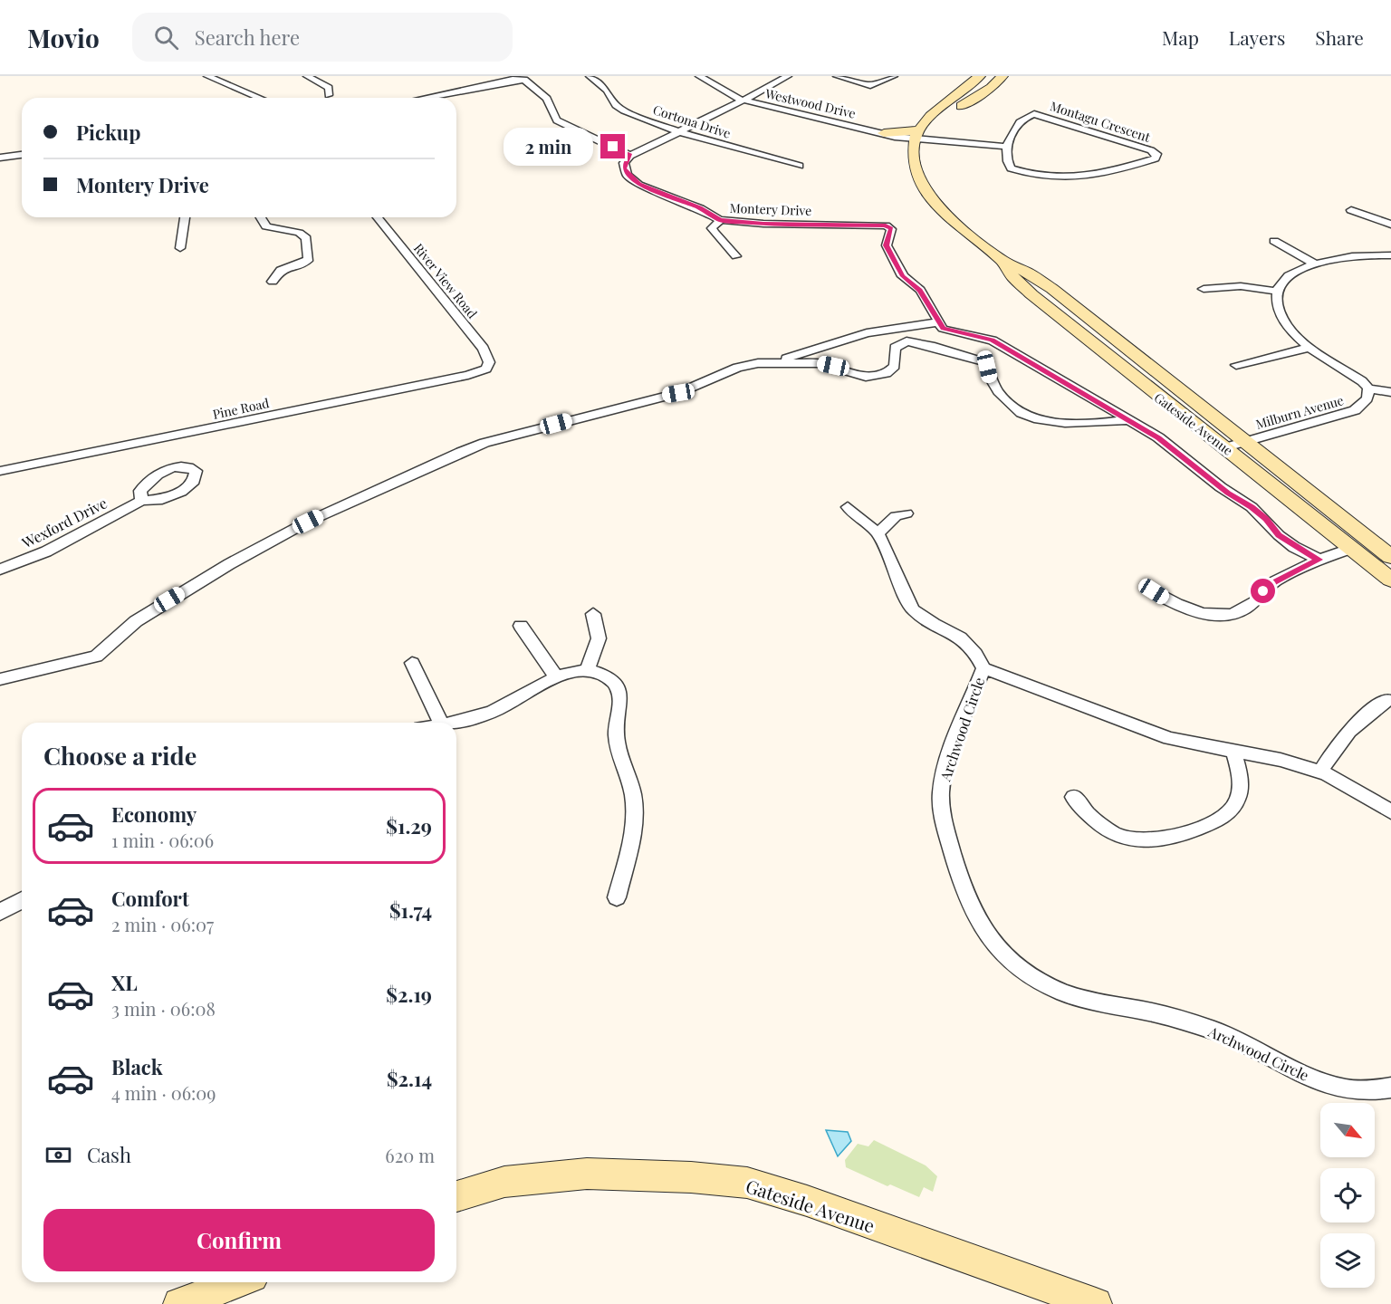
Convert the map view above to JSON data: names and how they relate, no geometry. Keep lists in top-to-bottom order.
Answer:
{
  "streets": {
    "street": [
      "Westwood Drive",
      "Cortona Drive",
      "Montagu Crescent",
      "Montery Drive",
      "River View Road",
      "Pine Road",
      "Milburn Avenue",
      "Gateside Avenue",
      "Wexford Drive",
      "Archwood Circle"
    ]
  },
  "crossings": [
    ["River View Road", "Pine Road"],
    ["Milburn Avenue", "Gateside Avenue"]
  ],
  "north": "bottom right",
  "page": {
    "header": "Movio",
    "search": "Search here",
    "nav": ["Map", "Layers", "Share"],
    "banner": ["Pickup", "Montery Drive"],
    "bubble": "2 min",
    "heading": "Choose a ride",
    "list": [
      {
        "name": "Economy",
        "note": "1 min · 06:06",
        "value": "$1.29"
      },
      {
        "name": "Comfort",
        "note": "2 min · 06:07",
        "value": "$1.74"
      },
      {
        "name": "XL",
        "note": "3 min · 06:08",
        "value": "$2.19"
      },
      {
        "name": "Black",
        "note": "4 min · 06:09",
        "value": "$2.14"
      }
    ],
    "pay": ["Cash", "620 m"],
    "buttons": "Confirm"
  }
}
